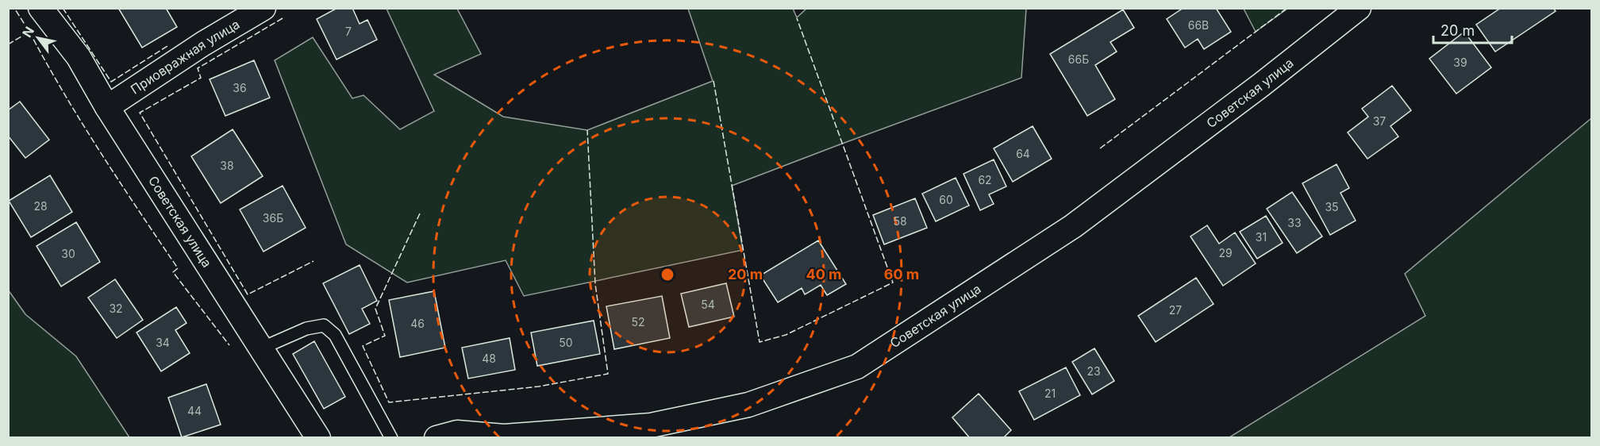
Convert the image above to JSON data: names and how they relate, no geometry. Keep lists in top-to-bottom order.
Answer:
{
  "streets": {
    "street": ["Приовражная улица", "Советская улица"]
  },
  "crossings": [
    ["Приовражная улица", "Советская улица"]
  ],
  "house_numbers": [
    "66В",
    "7",
    "66Б",
    "39",
    "36",
    "37",
    "64",
    "38",
    "62",
    "60",
    "28",
    "35",
    "36Б",
    "58",
    "33",
    "31",
    "29",
    "30",
    "54",
    "32",
    "27",
    "52",
    "46",
    "34",
    "50",
    "48",
    "23",
    "21",
    "44"
  ],
  "scale_bar": "20 m",
  "north": "top left",
  "rings": ["20 m", "40 m", "60 m"]
}
